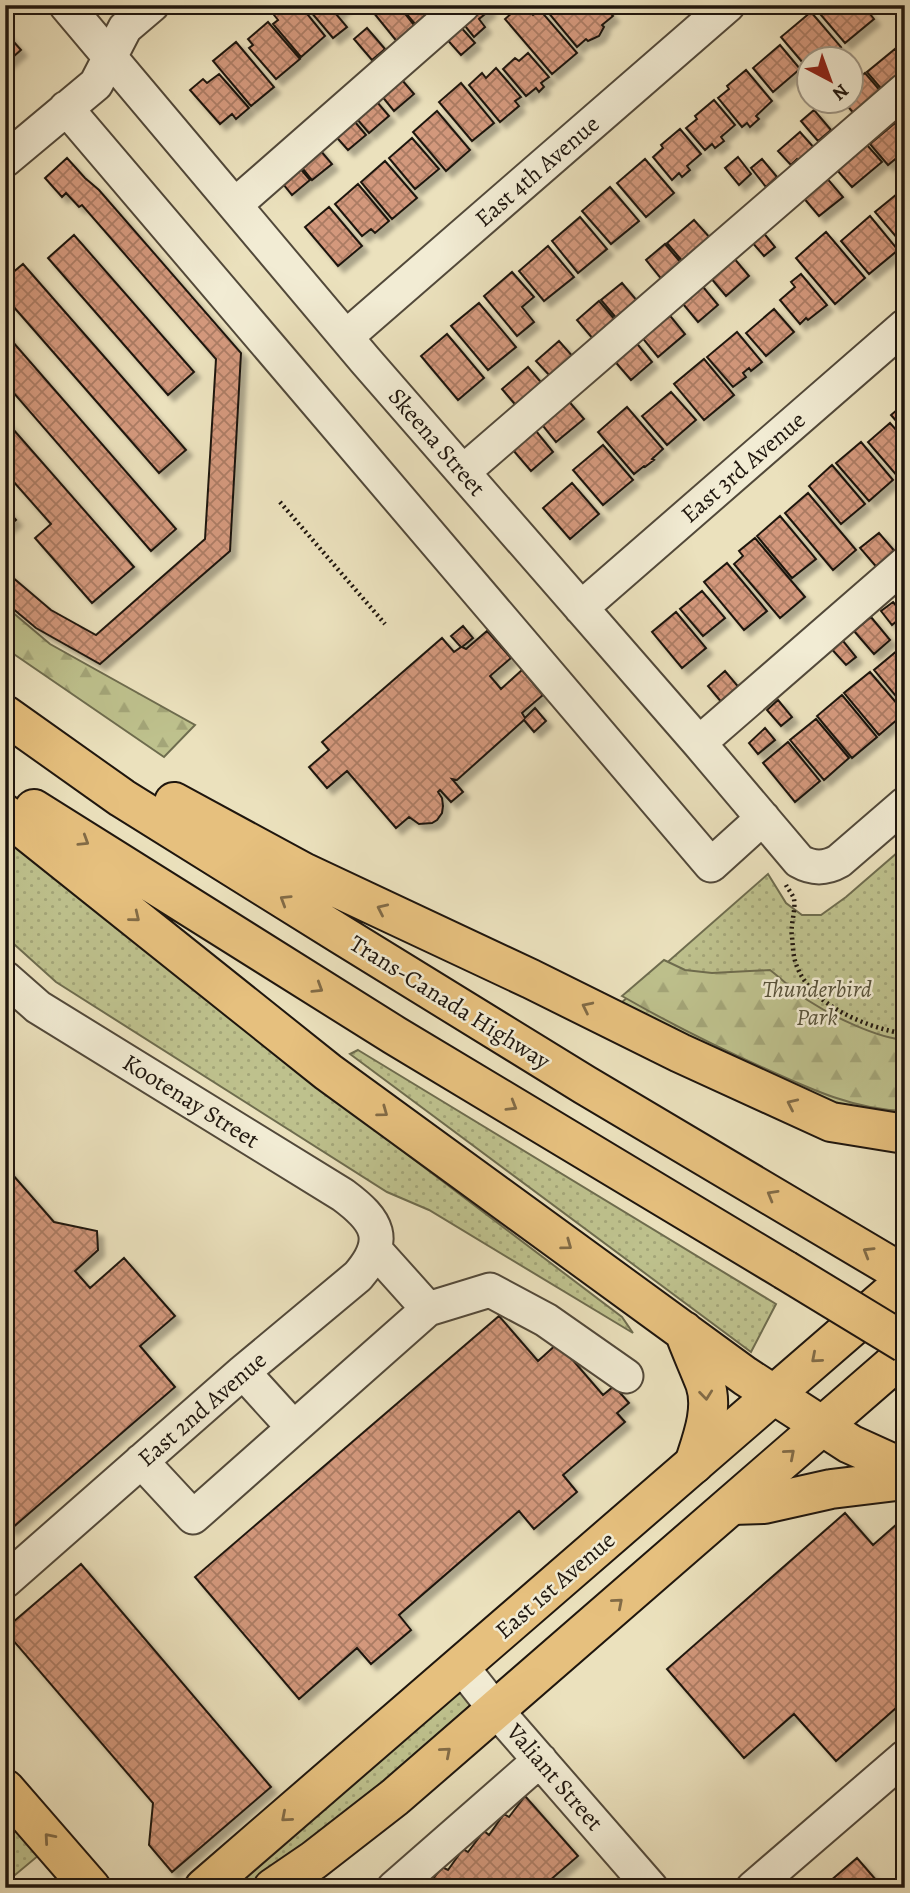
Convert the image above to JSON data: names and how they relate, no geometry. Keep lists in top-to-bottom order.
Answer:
{
  "streets": {
    "main road": ["Trans-Canada Highway", "East 1st Avenue"],
    "street": [
      "East 4th Avenue",
      "Skeena Street",
      "East 3rd Avenue",
      "Kootenay Street",
      "East 2nd Avenue",
      "Valiant Street"
    ]
  },
  "crossings": [
    ["East 4th Avenue", "Skeena Street"],
    ["Skeena Street", "East 3rd Avenue"],
    ["Kootenay Street", "East 2nd Avenue"],
    ["East 1st Avenue", "Valiant Street"]
  ],
  "parks": ["Thunderbird Park"],
  "north": "bottom right"
}
